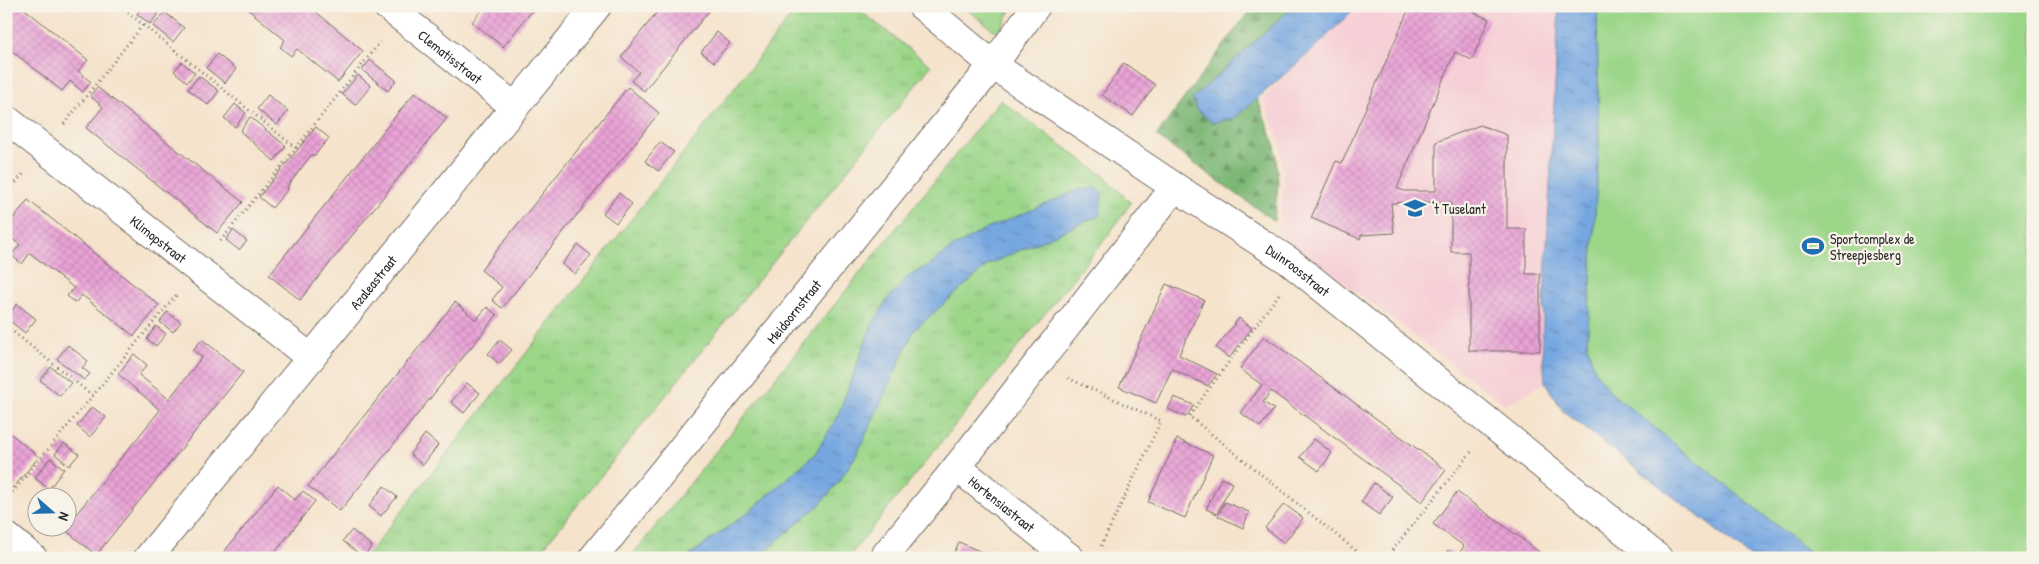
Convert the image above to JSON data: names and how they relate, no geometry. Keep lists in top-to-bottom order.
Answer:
{
  "streets": {
    "street": [
      "Clematisstraat",
      "Klimopstraat",
      "Duinroosstraat",
      "Azaleastraat",
      "Meidoornstraat",
      "Hortensiastraat"
    ]
  },
  "crossings": [
    ["Clematisstraat", "Azaleastraat"],
    ["Klimopstraat", "Azaleastraat"],
    ["Duinroosstraat", "Meidoornstraat"]
  ],
  "places": {
    "school or university": ["'t Tuselant"],
    "sports": ["Sportcomplex de Streepjesberg"]
  },
  "north": "right"
}
